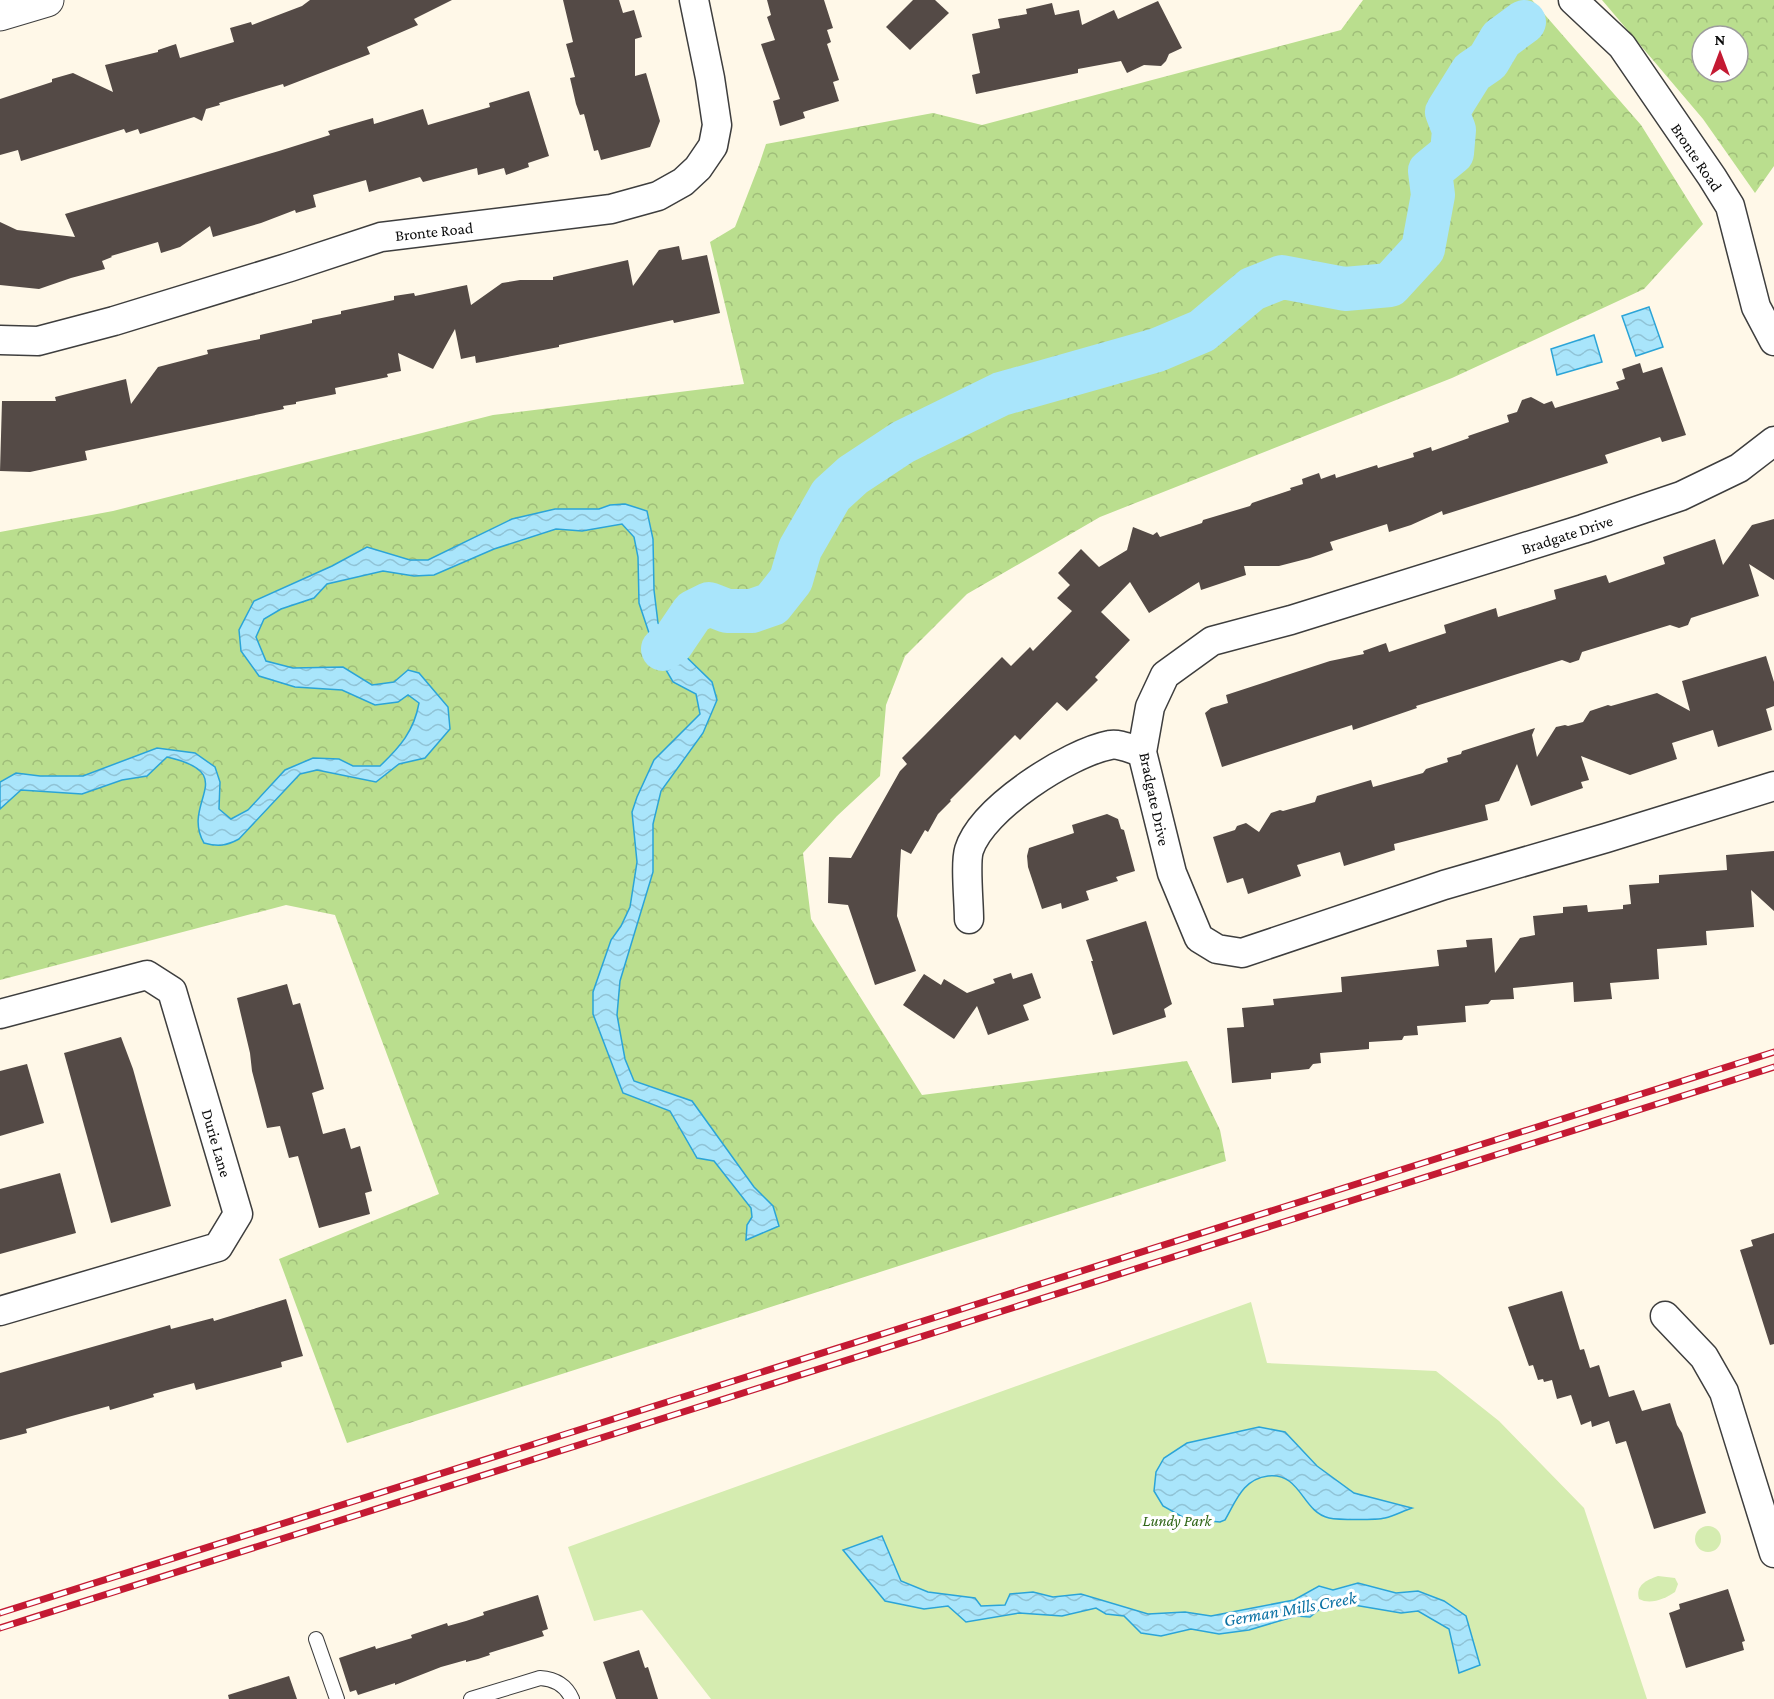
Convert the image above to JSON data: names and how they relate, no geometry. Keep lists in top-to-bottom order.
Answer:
{
  "streets": {
    "street": ["Bronte Road", "Bradgate Drive", "Durie Lane"]
  },
  "water": ["German Mills Creek"],
  "parks": ["Lundy Park"],
  "north": "top"
}
